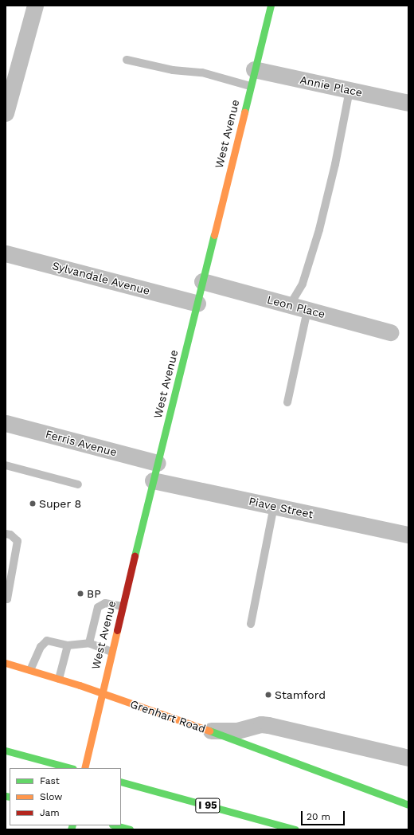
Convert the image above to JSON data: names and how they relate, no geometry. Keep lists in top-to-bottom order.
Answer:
{
  "streets": {
    "main road": ["West Avenue", "Grenhart Road", "I 95"],
    "street": [
      "Annie Place",
      "Sylvandale Avenue",
      "Leon Place",
      "Ferris Avenue",
      "Piave Street"
    ]
  },
  "crossings": [
    ["Annie Place", "West Avenue"],
    ["West Avenue", "Sylvandale Avenue"],
    ["West Avenue", "Leon Place"],
    ["West Avenue", "Ferris Avenue"],
    ["West Avenue", "Piave Street"],
    ["West Avenue", "Grenhart Road"]
  ],
  "places": ["Super 8", "BP", "Stamford"],
  "legend": ["Fast", "Slow", "Jam"],
  "scale_bar": "20 m"
}
